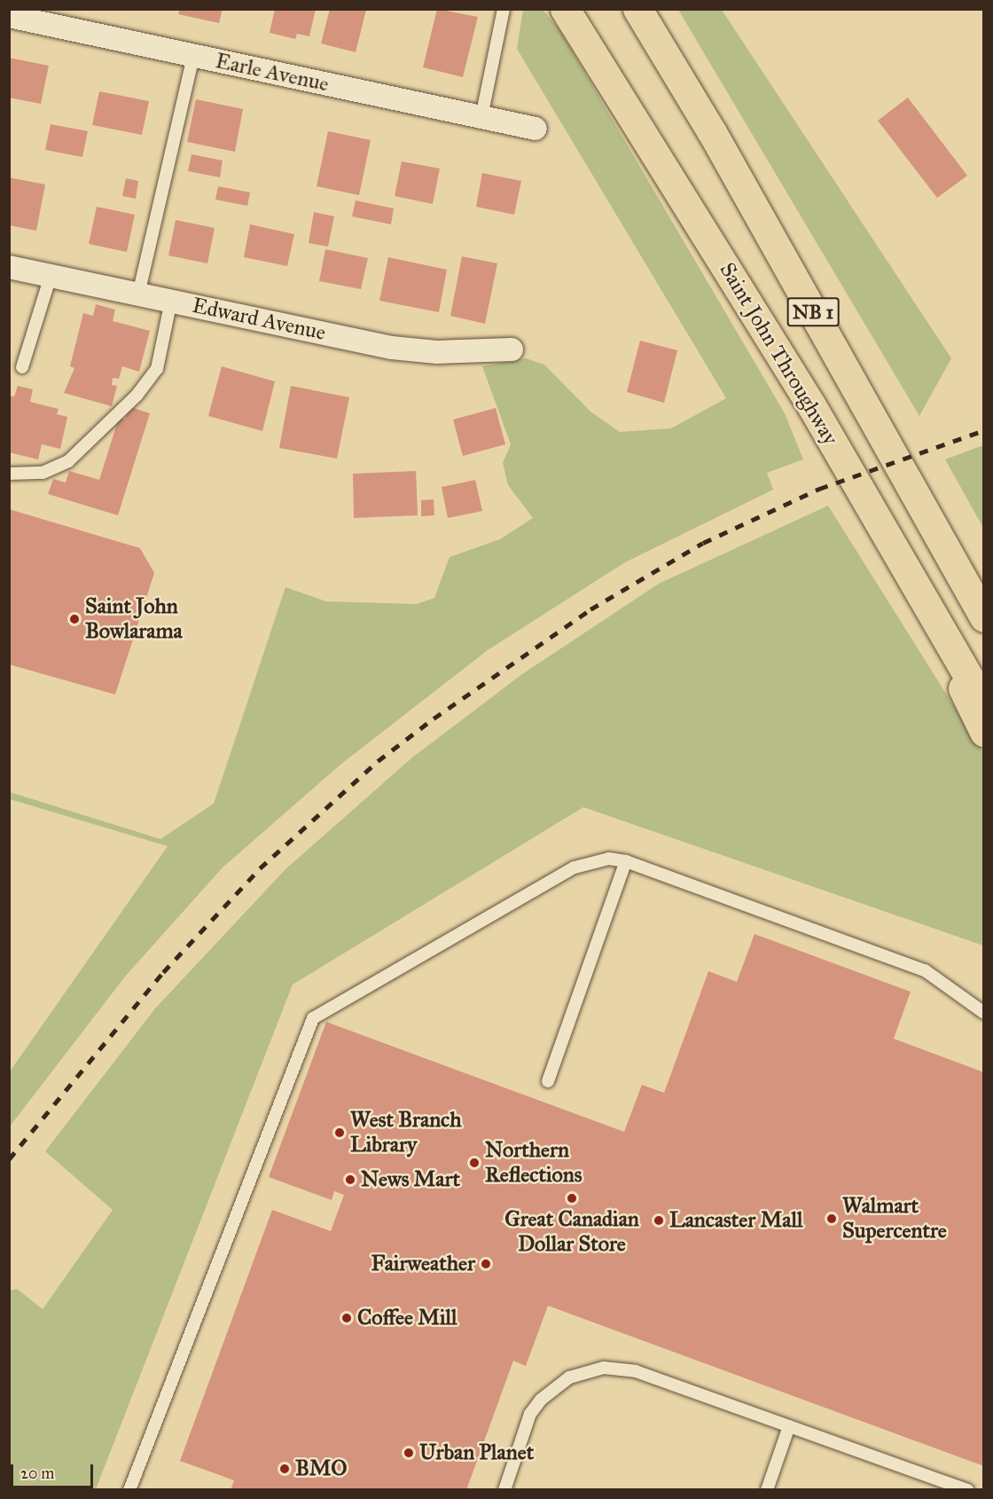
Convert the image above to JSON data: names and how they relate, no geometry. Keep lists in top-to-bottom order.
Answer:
{
  "streets": {
    "highway": ["NB 1", "Saint John Throughway"],
    "street": ["Earle Avenue", "Edward Avenue"]
  },
  "places": [
    "Saint John Bowlarama",
    "West Branch Library",
    "Northern Reflections",
    "News Mart",
    "Great Canadian Dollar Store",
    "Walmart Supercentre",
    "Lancaster Mall",
    "Fairweather",
    "Coffee Mill",
    "Urban Planet",
    "BMO"
  ],
  "scale_bar": "20 m"
}
